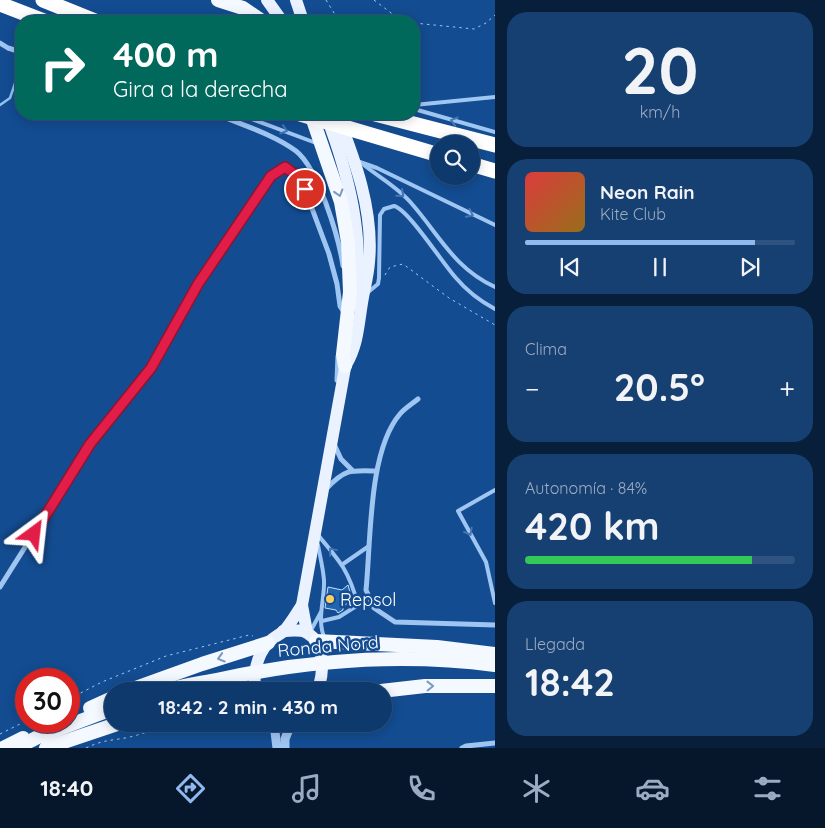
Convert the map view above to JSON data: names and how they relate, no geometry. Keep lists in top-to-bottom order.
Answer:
{
  "streets": {
    "highway": ["Ronda Nord"]
  },
  "places": ["Repsol"],
  "page": {
    "tile": [
      ["20", "km/h"],
      "Clima",
      ["Autonomía · 84%", "420 km"],
      ["Llegada", "18:42"]
    ],
    "turn": ["400 m", "Gira a la derecha"],
    "song": ["Neon Rain", "Kite Club"],
    "heat": ["−", "20.5°", "+"],
    "limit": "30",
    "trip": "18:42 · 2 min · 430 m",
    "tabs": "18:40"
  }
}
